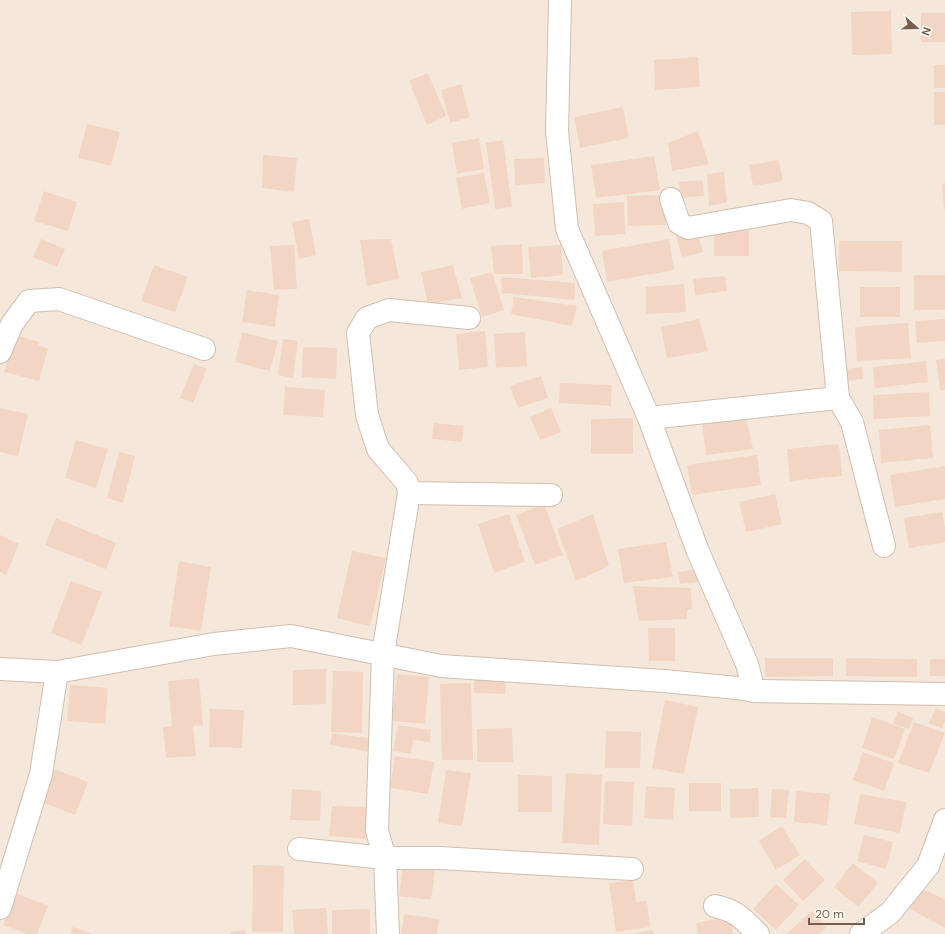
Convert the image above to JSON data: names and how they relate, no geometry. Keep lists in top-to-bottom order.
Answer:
{
  "scale_bar": "20 m",
  "north": "right"
}
